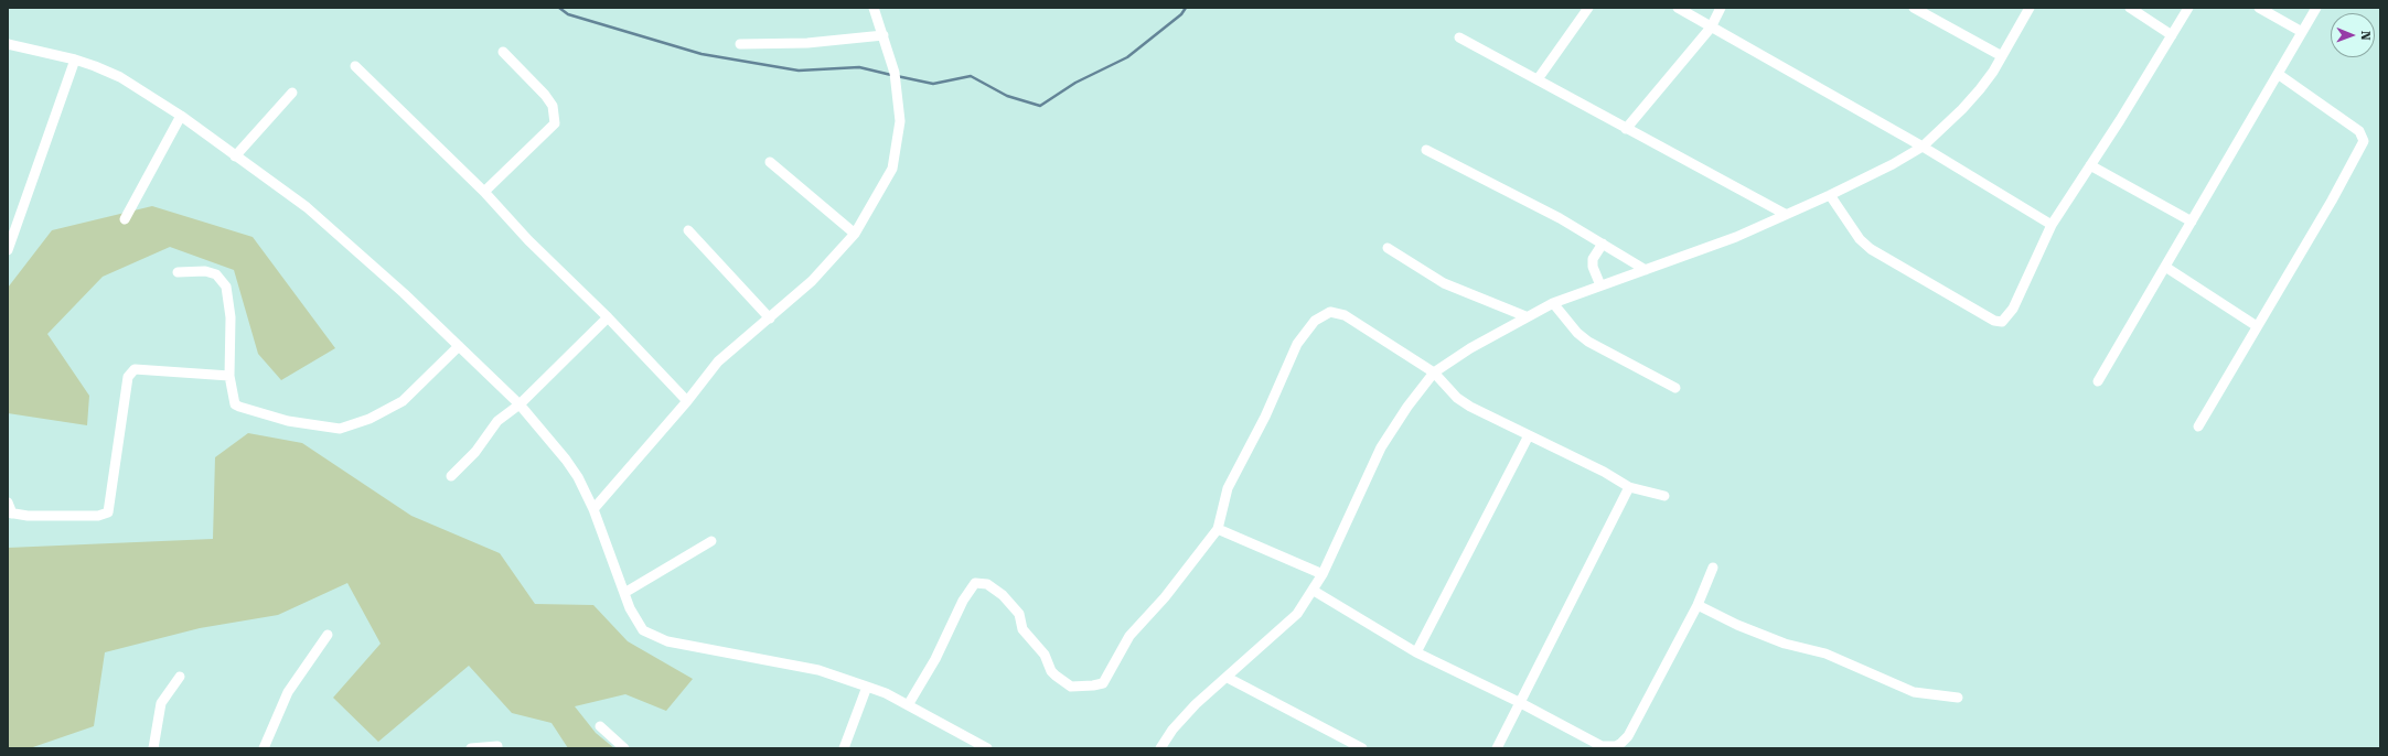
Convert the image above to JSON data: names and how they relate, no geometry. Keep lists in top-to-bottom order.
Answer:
{
  "north": "right"
}
